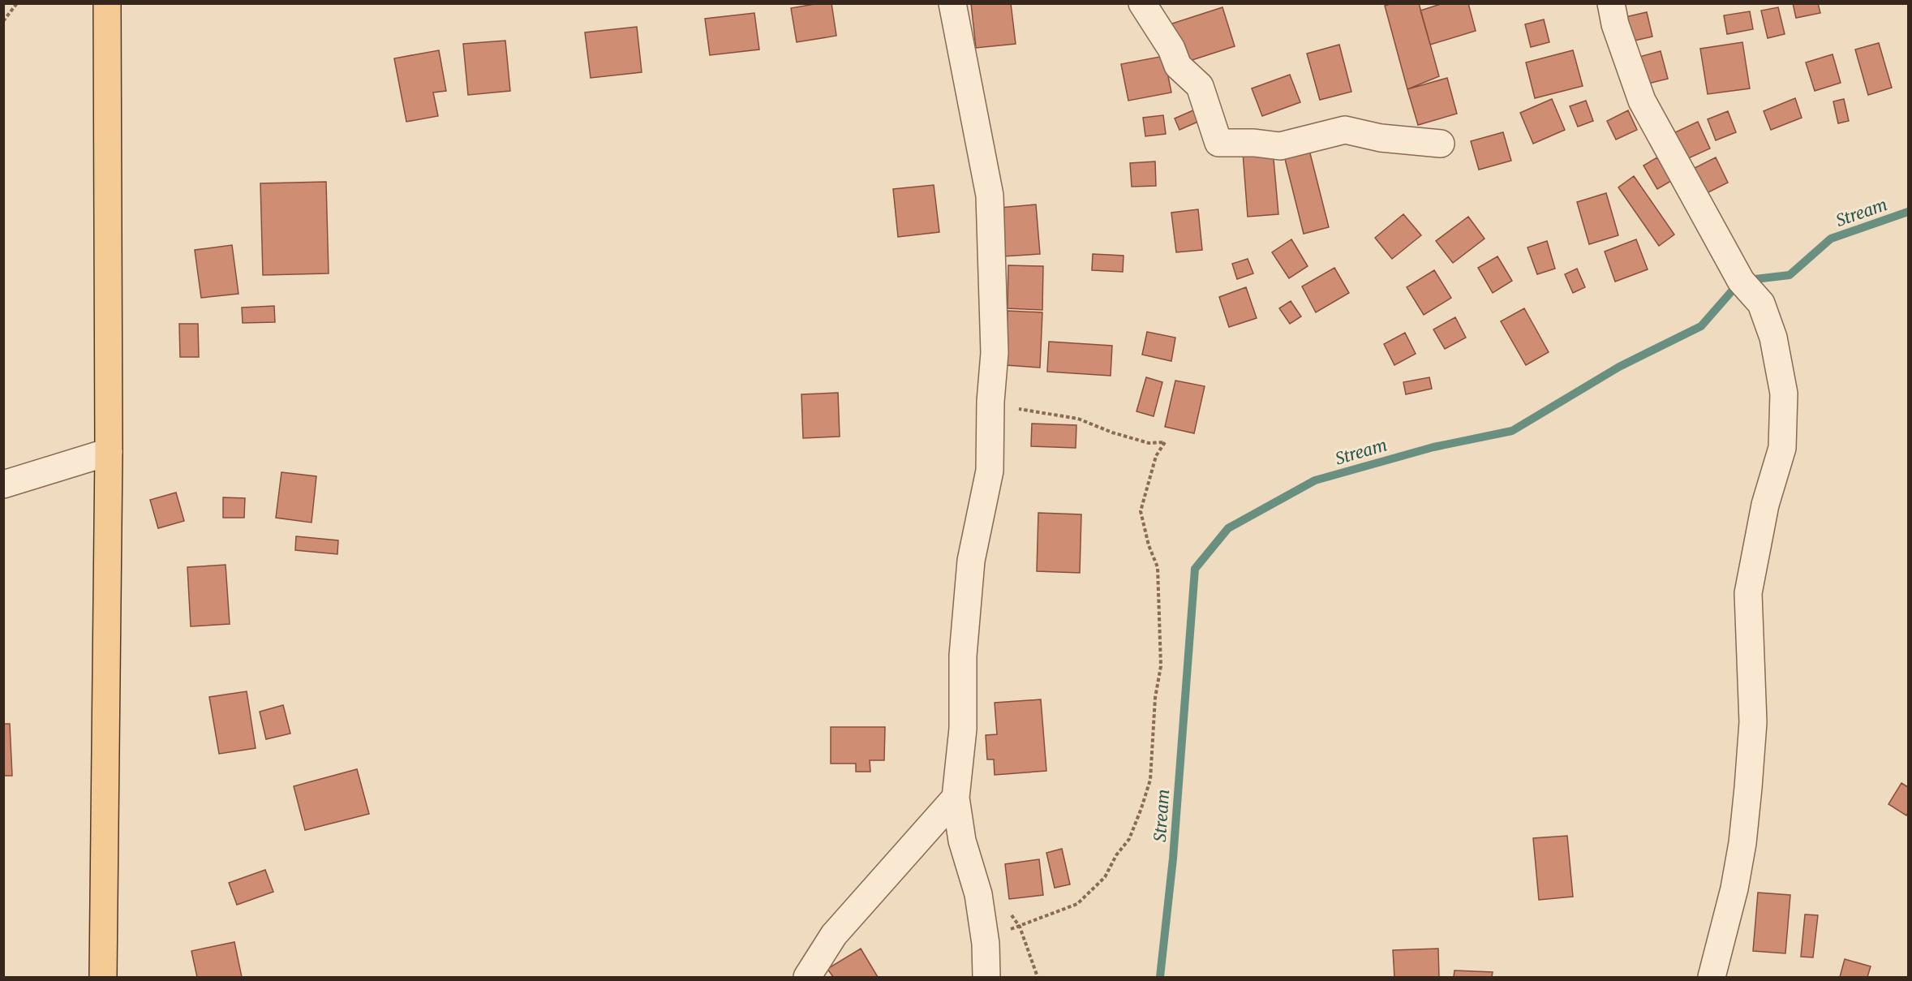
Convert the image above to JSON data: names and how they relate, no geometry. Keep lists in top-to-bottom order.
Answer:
{
  "water": ["Stream"]
}
